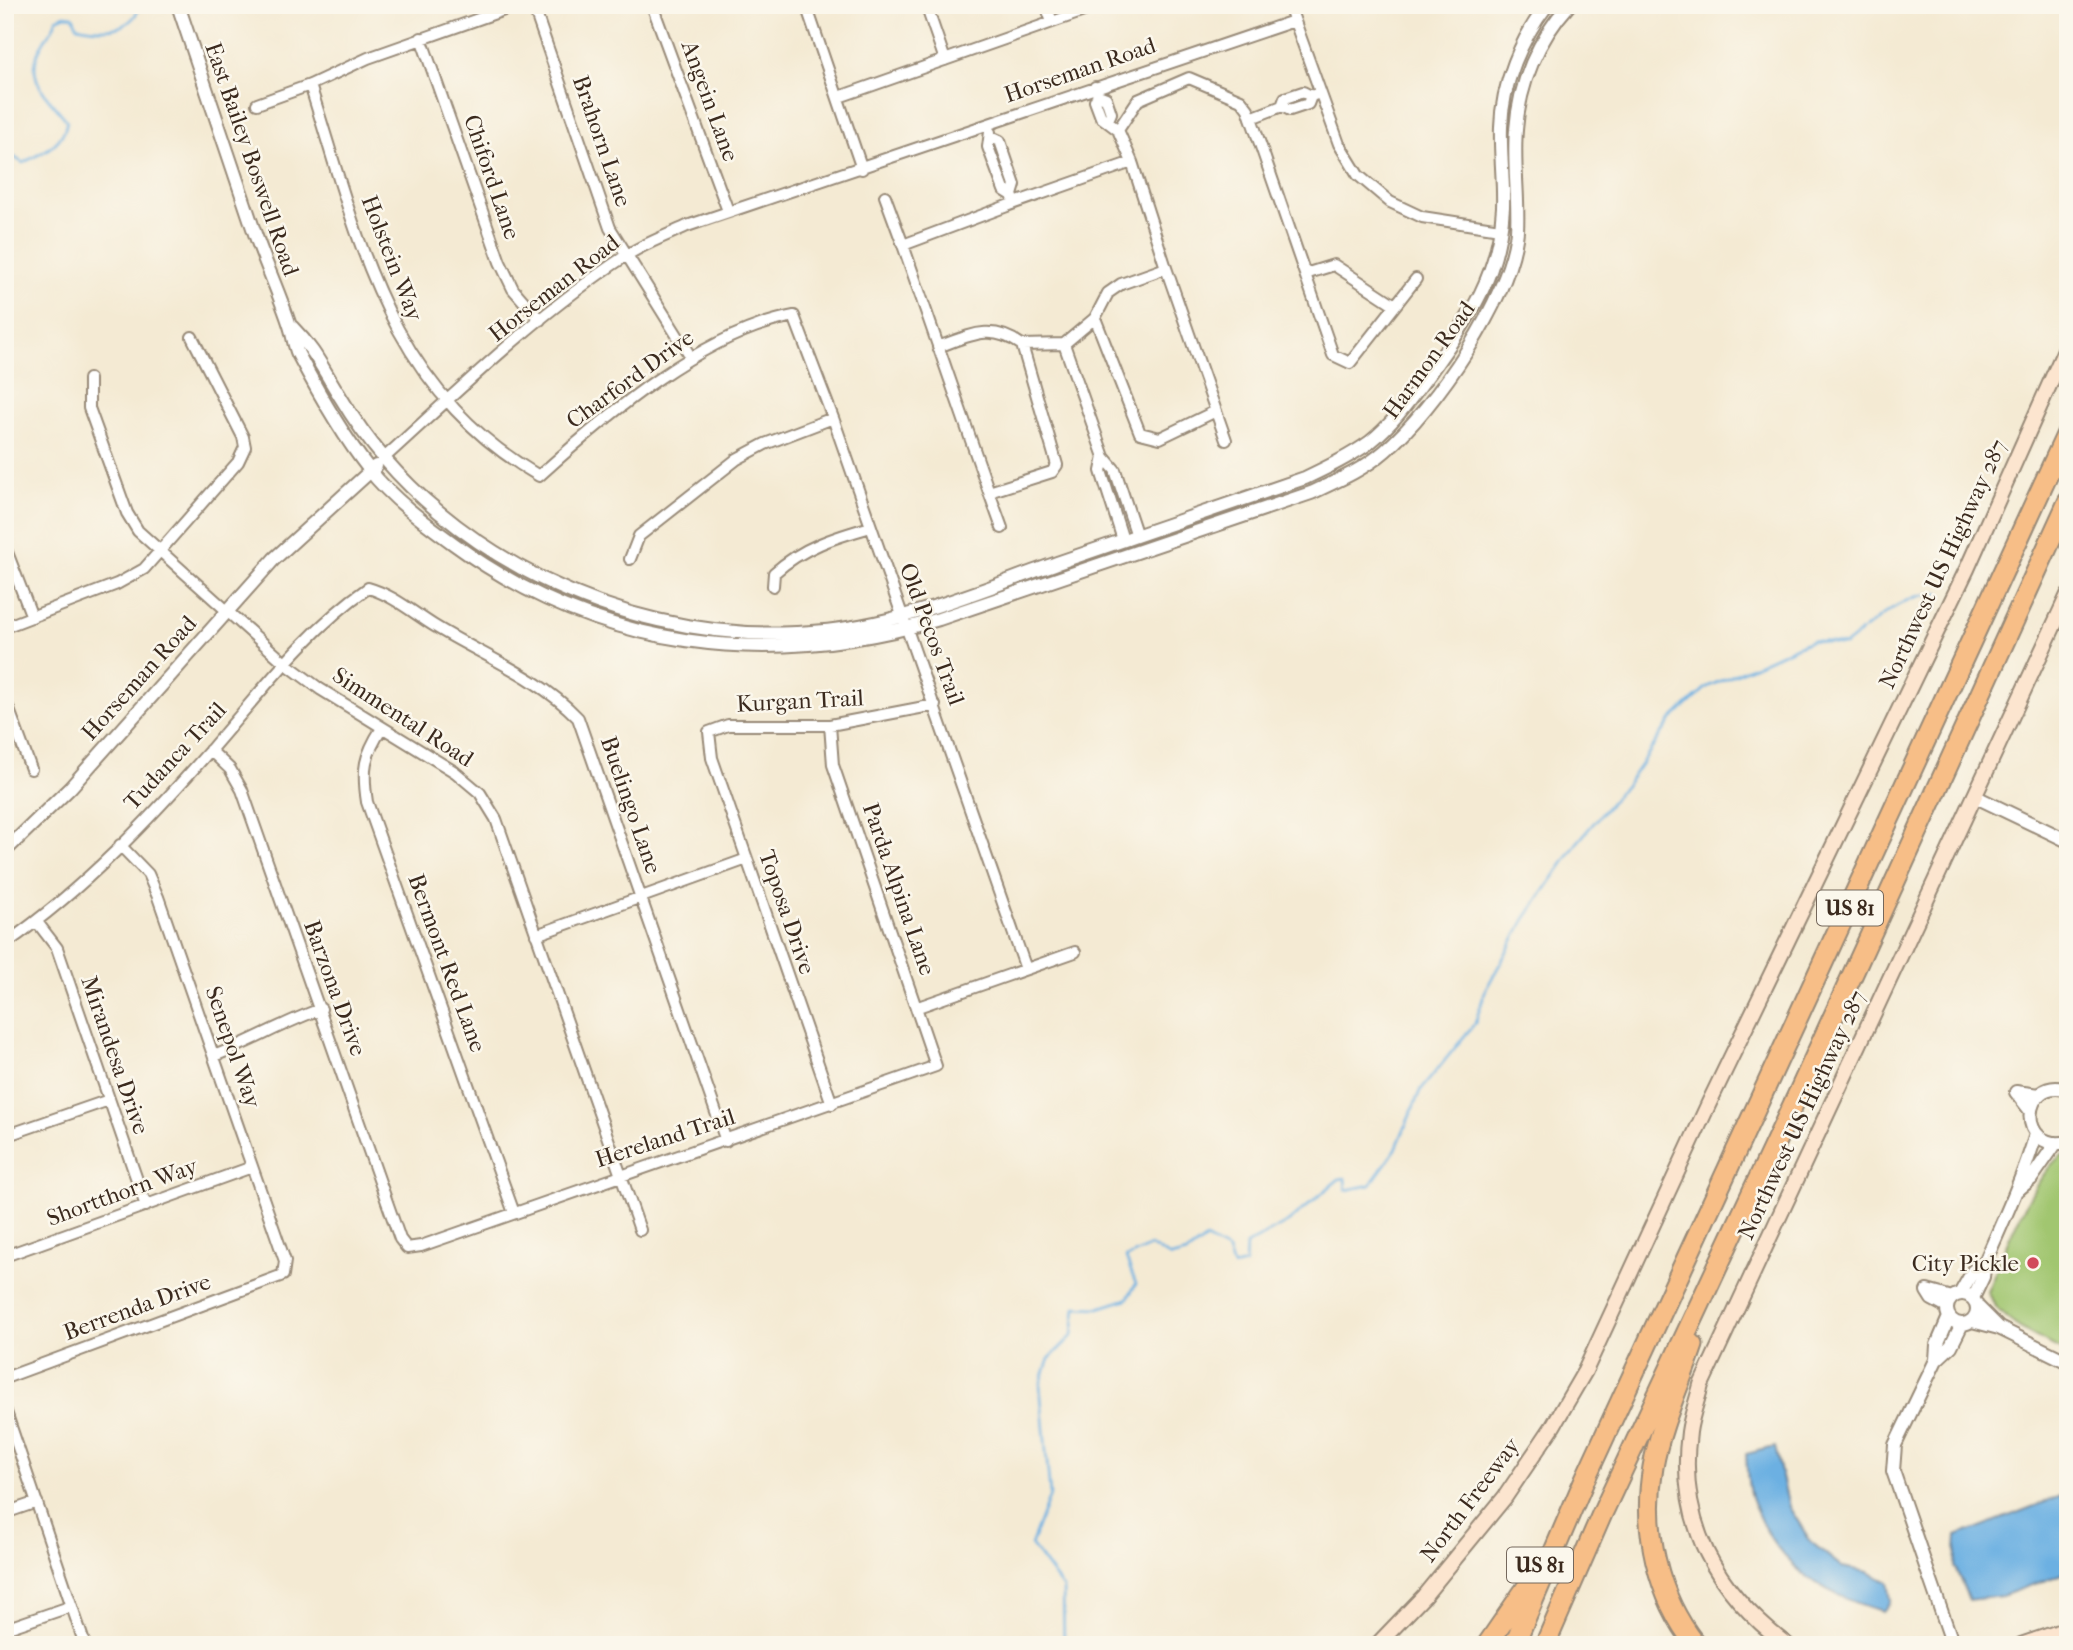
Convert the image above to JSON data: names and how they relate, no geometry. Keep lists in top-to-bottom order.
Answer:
{
  "streets": {
    "highway": ["US 81"],
    "main road": ["Northwest US Highway 287", "North Freeway"],
    "street": [
      "Horseman Road",
      "Angein Lane",
      "Brahorn Lane",
      "East Bailey Boswell Road",
      "Chiford Lane",
      "Holstein Way",
      "Harmon Road",
      "Charford Drive",
      "Old Pecos Trail",
      "Kurgan Trail",
      "Simmental Road",
      "Tudanca Trail",
      "Buelingo Lane",
      "Parda Alpina Lane",
      "Toposa Drive",
      "Bermont Red Lane",
      "Barzona Drive",
      "Senepol Way",
      "Mirandesa Drive",
      "Hereland Trail",
      "Shortthorn Way",
      "Berrenda Drive"
    ]
  },
  "crossings": [
    ["Horseman Road", "Angein Lane"],
    ["Horseman Road", "Brahorn Lane"],
    ["Horseman Road", "East Bailey Boswell Road"],
    ["Horseman Road", "Chiford Lane"],
    ["Horseman Road", "Holstein Way"],
    ["Horseman Road", "Simmental Road"],
    ["Brahorn Lane", "Charford Drive"],
    ["East Bailey Boswell Road", "Harmon Road"],
    ["East Bailey Boswell Road", "Old Pecos Trail"],
    ["Holstein Way", "Charford Drive"],
    ["Harmon Road", "Old Pecos Trail"],
    ["Charford Drive", "Old Pecos Trail"],
    ["Northwest US Highway 287", "North Freeway"],
    ["Old Pecos Trail", "Kurgan Trail"],
    ["Kurgan Trail", "Parda Alpina Lane"],
    ["Kurgan Trail", "Toposa Drive"],
    ["Simmental Road", "Tudanca Trail"],
    ["Simmental Road", "Bermont Red Lane"],
    ["Simmental Road", "Hereland Trail"],
    ["Tudanca Trail", "Buelingo Lane"],
    ["Tudanca Trail", "Barzona Drive"],
    ["Tudanca Trail", "Senepol Way"],
    ["Tudanca Trail", "Mirandesa Drive"],
    ["Buelingo Lane", "Hereland Trail"],
    ["Parda Alpina Lane", "Hereland Trail"],
    ["Toposa Drive", "Hereland Trail"],
    ["Bermont Red Lane", "Hereland Trail"],
    ["Barzona Drive", "Hereland Trail"],
    ["Senepol Way", "Shortthorn Way"],
    ["Senepol Way", "Berrenda Drive"],
    ["Mirandesa Drive", "Shortthorn Way"]
  ],
  "places": ["City Pickle"]
}
